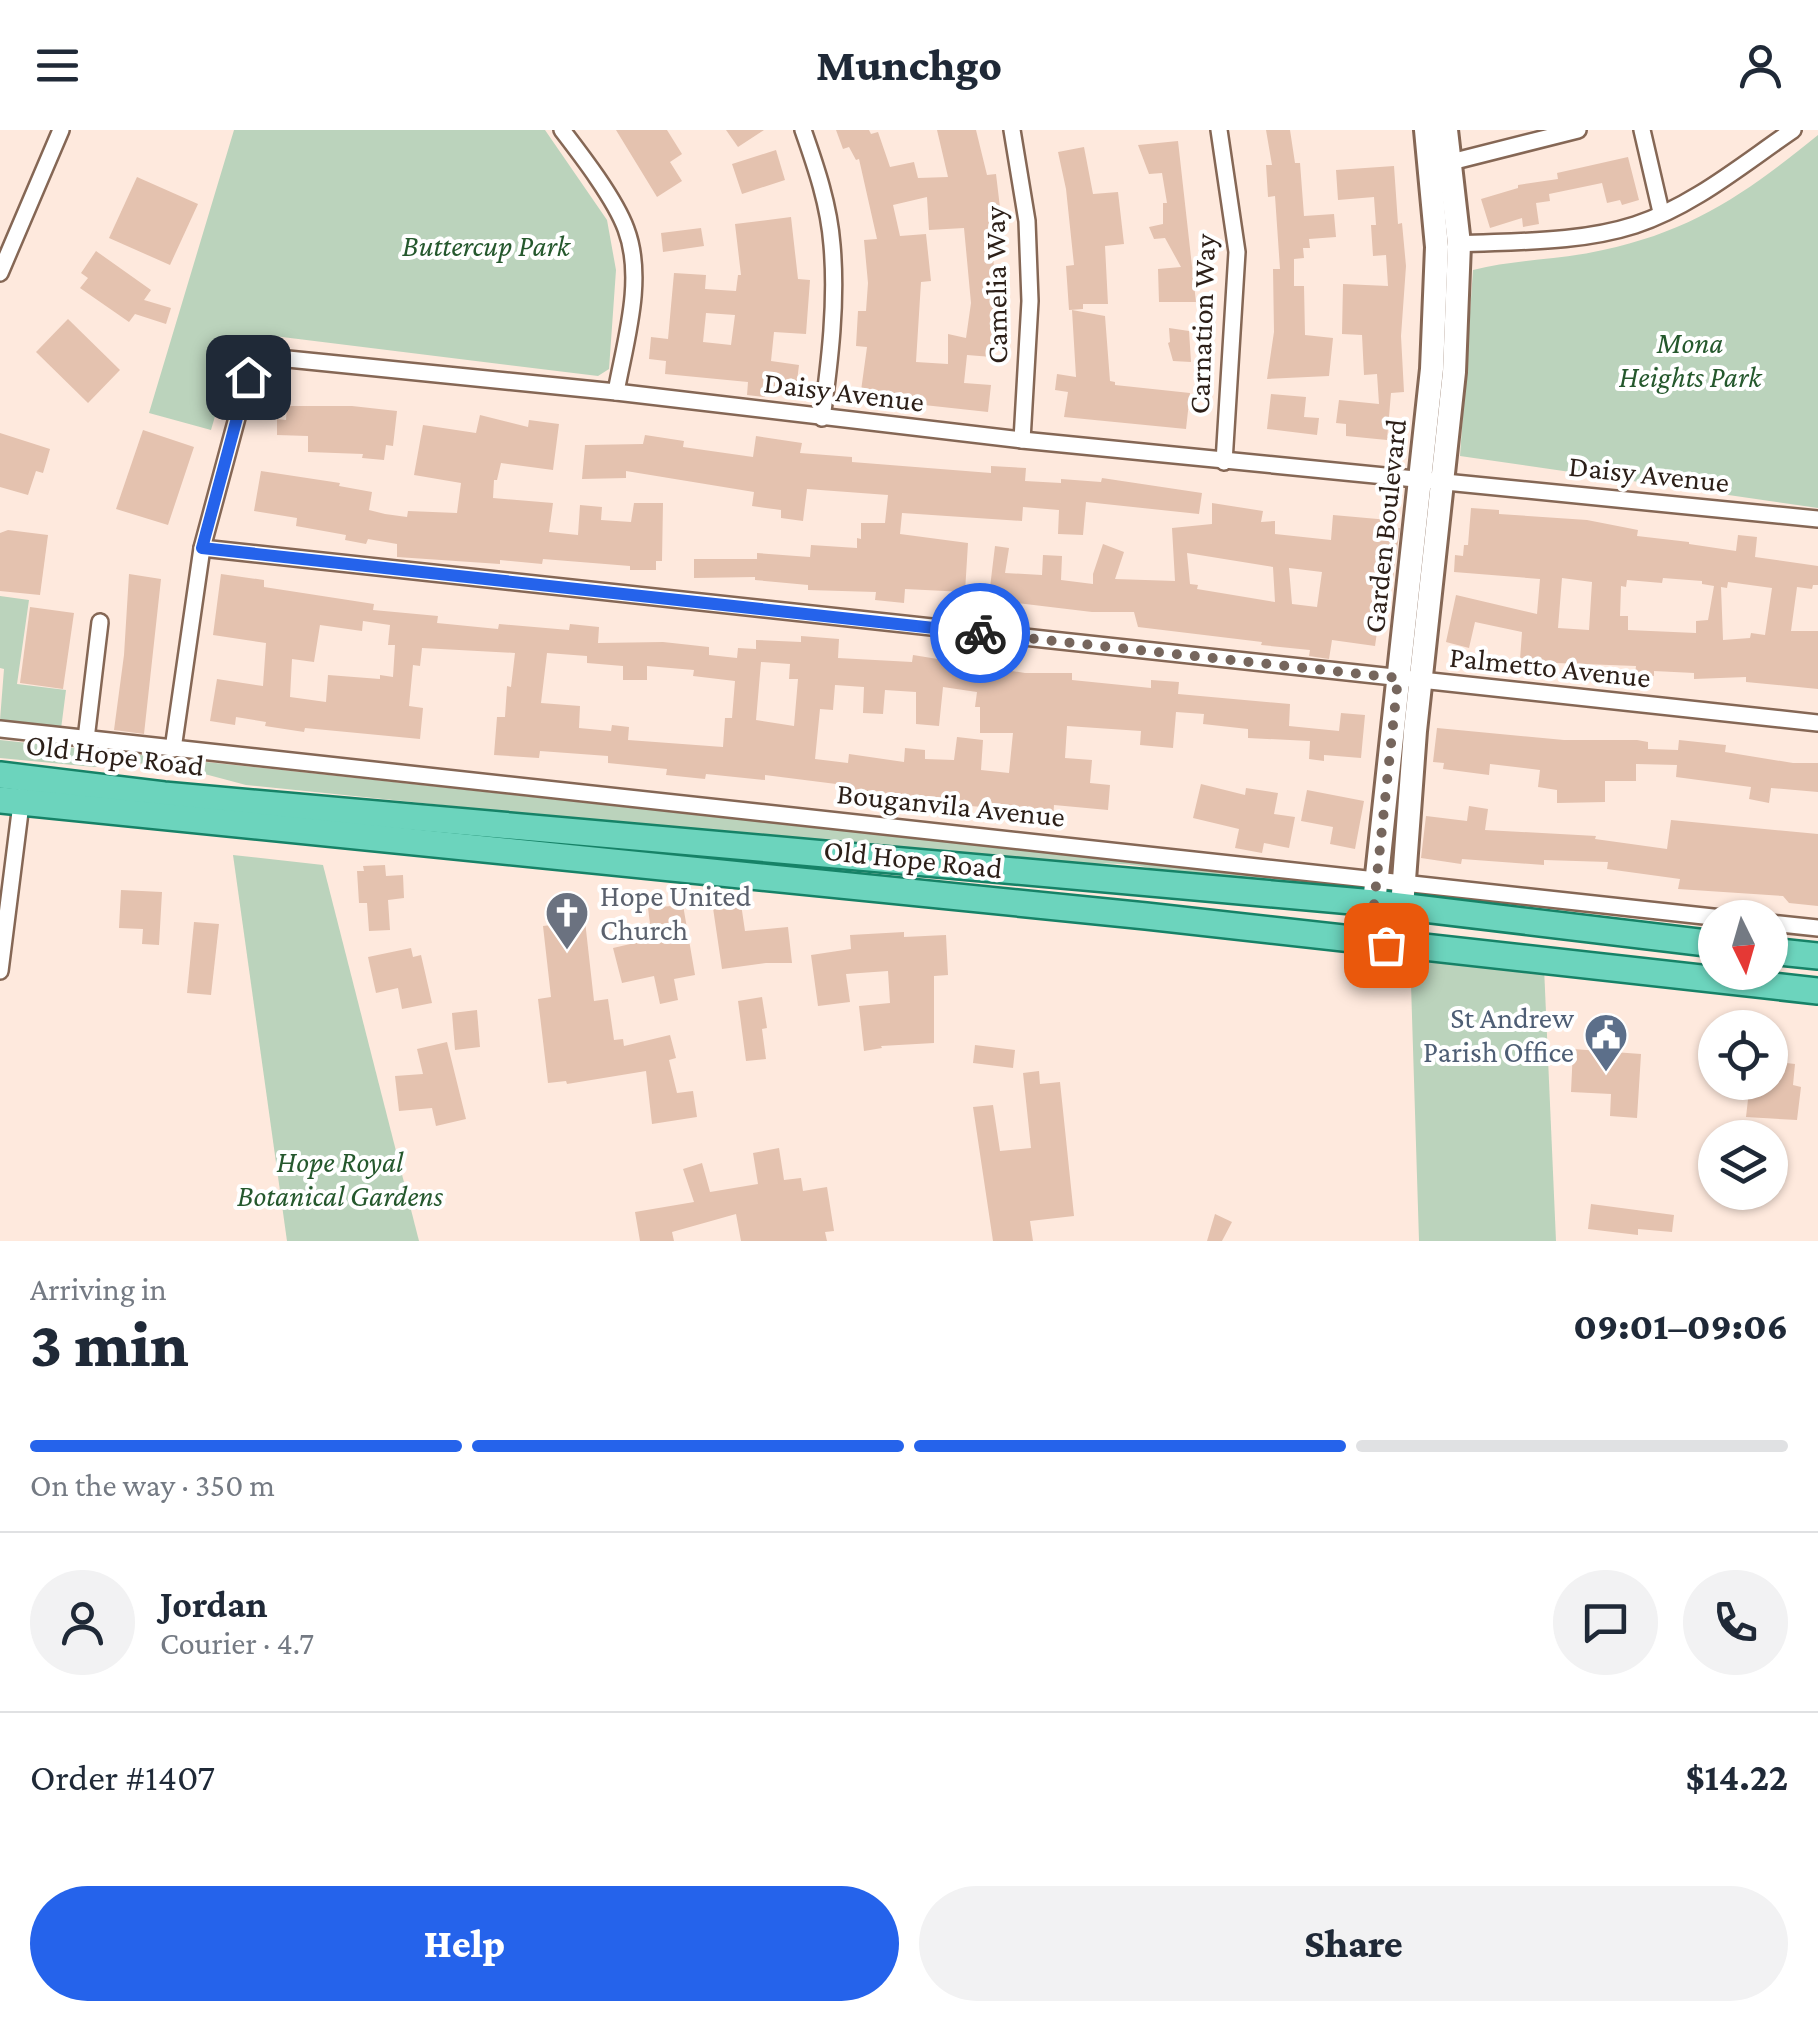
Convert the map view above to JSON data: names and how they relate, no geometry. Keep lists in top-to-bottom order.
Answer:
{
  "streets": {
    "main road": ["Old Hope Road"],
    "street": [
      "Camelia Way",
      "Carnation Way",
      "Daisy Avenue",
      "Garden Boulevard",
      "Palmetto Avenue",
      "Bouganvila Avenue"
    ]
  },
  "crossings": [
    ["Camelia Way", "Daisy Avenue"],
    ["Carnation Way", "Daisy Avenue"],
    ["Daisy Avenue", "Garden Boulevard"],
    ["Daisy Avenue", "Palmetto Avenue"],
    ["Daisy Avenue", "Bouganvila Avenue"],
    ["Garden Boulevard", "Palmetto Avenue"],
    ["Garden Boulevard", "Old Hope Road"],
    ["Garden Boulevard", "Bouganvila Avenue"],
    ["Old Hope Road", "Bouganvila Avenue"]
  ],
  "parks": ["Buttercup Park", "Mona Heights Park", "Hope Royal Botanical Gardens"],
  "places": {
    "church": ["Hope United Church"],
    "public building": ["St Andrew Parish Office"]
  },
  "north": "bottom",
  "page": {
    "header": "Munchgo",
    "heading": ["3 min", "Arriving in", "09:01–09:06"],
    "panel": [
      "Jordan",
      "Courier · 4.7",
      "Order #1407",
      "$14.22"
    ],
    "bar": "On the way · 350 m",
    "buttons": ["Help", "Share"]
  }
}
